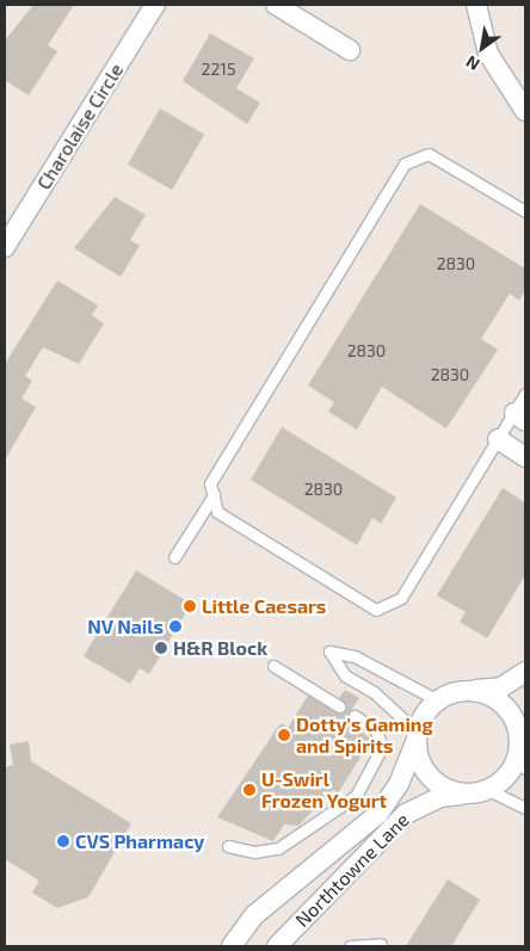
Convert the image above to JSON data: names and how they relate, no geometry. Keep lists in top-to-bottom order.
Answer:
{
  "streets": {
    "street": ["Charolaise Circle", "Northtowne Lane"]
  },
  "places": [
    "Little Caesars",
    "NV Nails",
    "H&R Block",
    "Dotty's Gaming and Spirits",
    "U-Swirl Frozen Yogurt",
    "CVS Pharmacy"
  ],
  "house_numbers": [
    "2215",
    "2830",
    "2830",
    "2830",
    "2830"
  ],
  "north": "bottom left"
}
